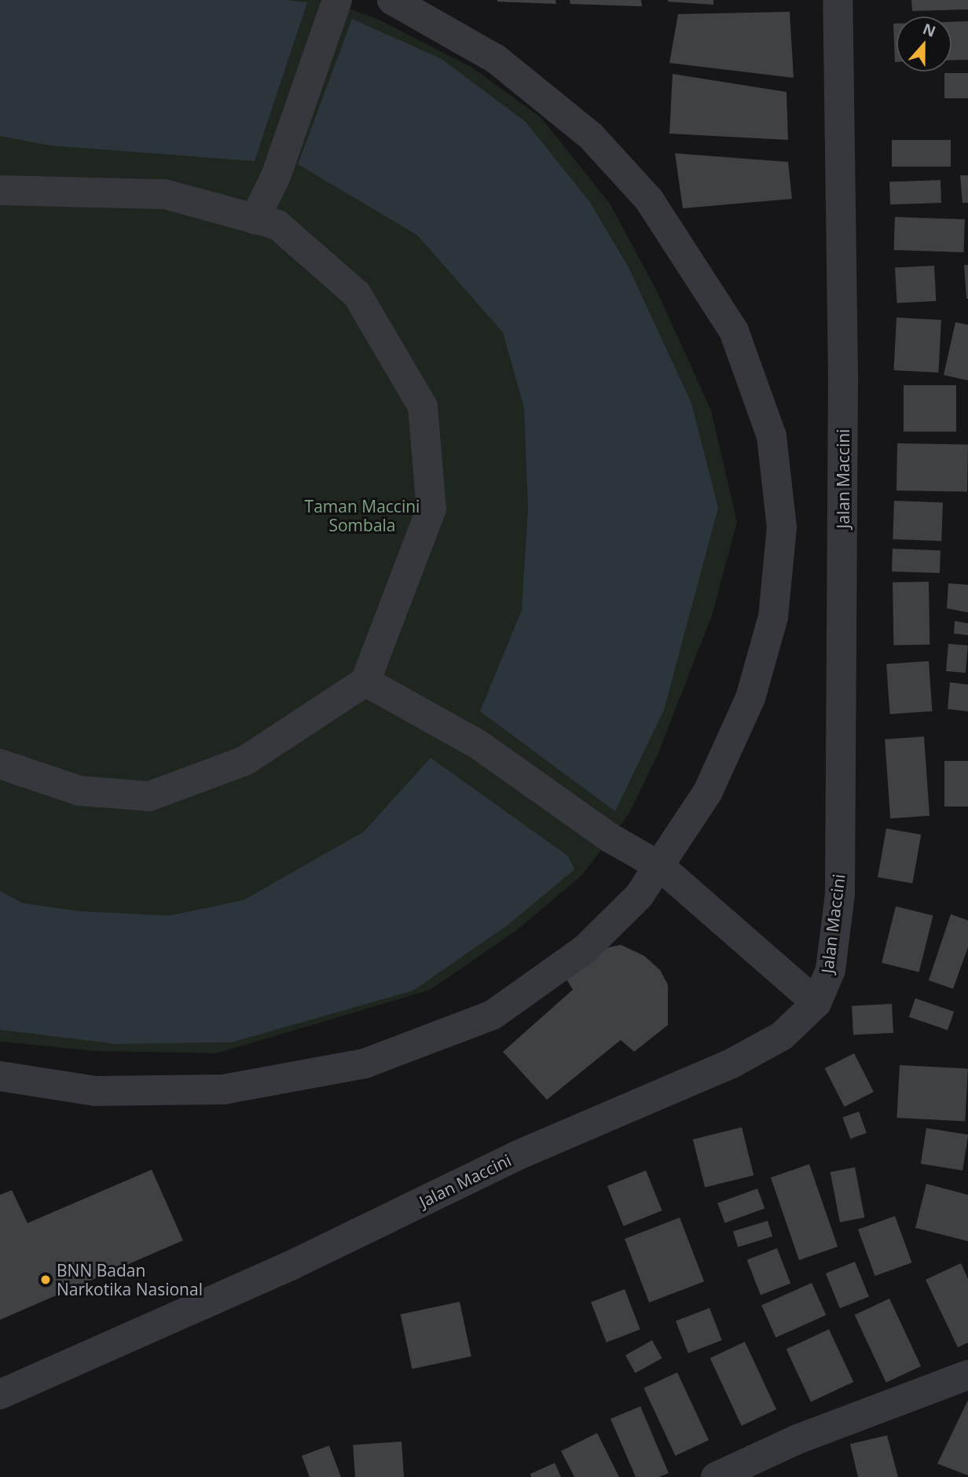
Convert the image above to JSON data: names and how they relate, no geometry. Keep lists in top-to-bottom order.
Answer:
{
  "streets": {
    "street": ["Jalan Maccini"]
  },
  "parks": ["Taman Maccini Sombala"],
  "places": ["BNN Badan Narkotika Nasional"],
  "north": "top"
}
